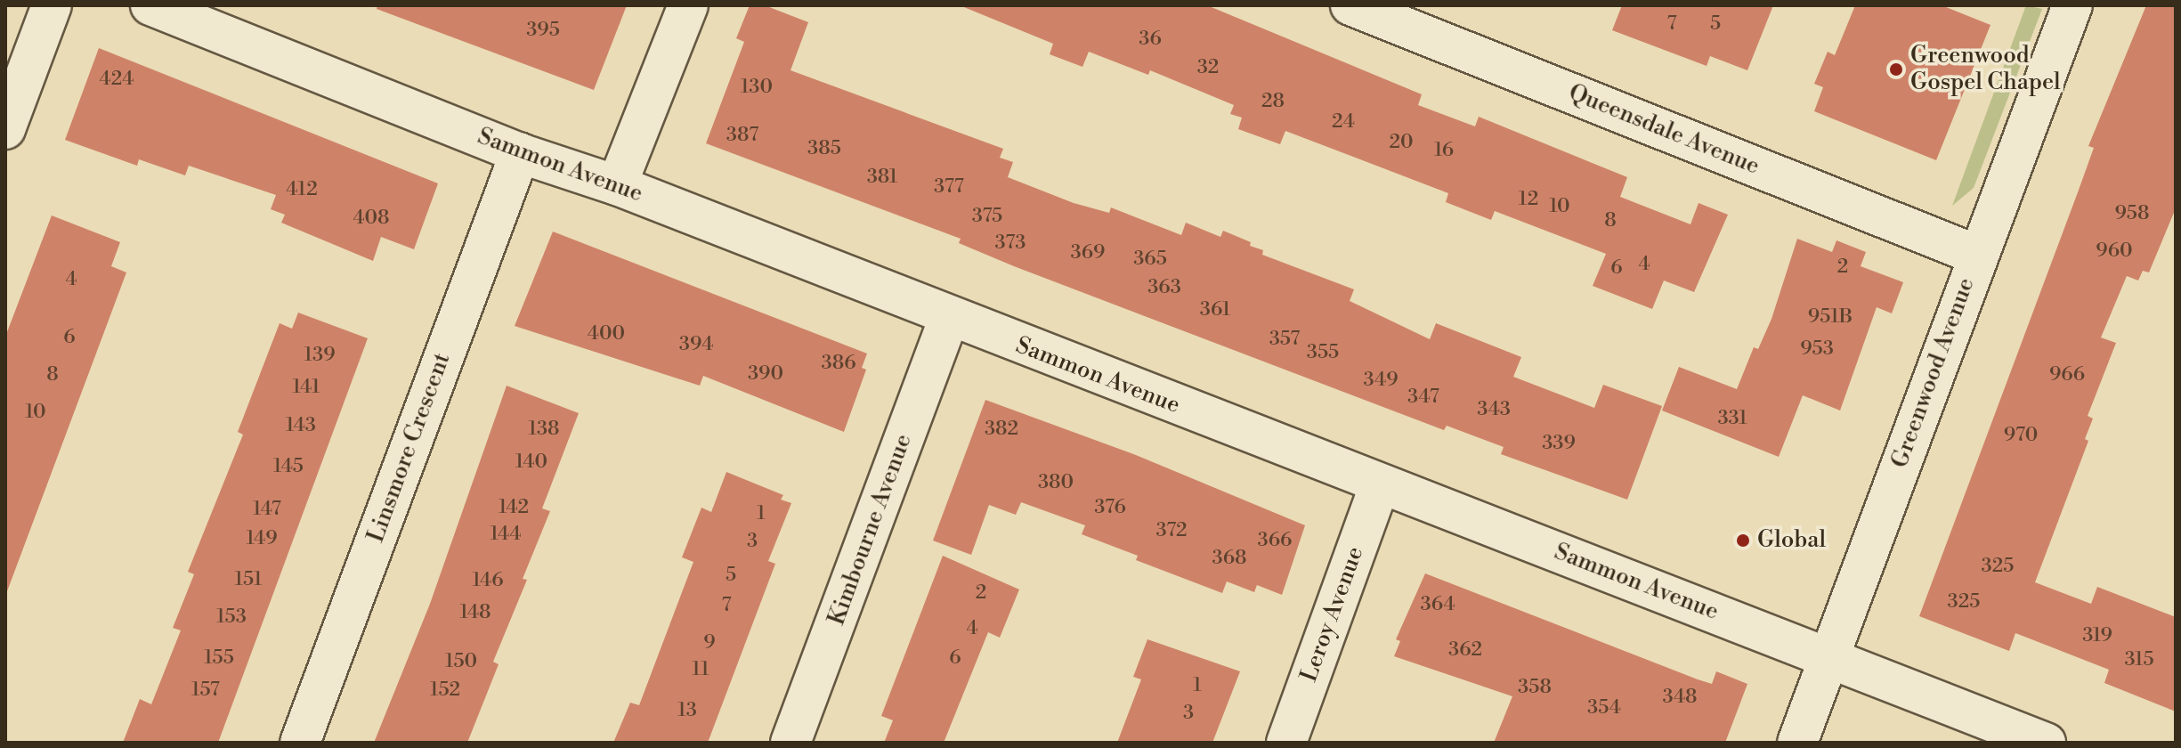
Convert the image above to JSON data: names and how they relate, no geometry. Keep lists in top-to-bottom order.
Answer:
{
  "streets": {
    "street": [
      "Queensdale Avenue",
      "Sammon Avenue",
      "Greenwood Avenue",
      "Linsmore Crescent",
      "Kimbourne Avenue",
      "Leroy Avenue"
    ]
  },
  "crossings": [
    ["Queensdale Avenue", "Greenwood Avenue"],
    ["Sammon Avenue", "Greenwood Avenue"],
    ["Sammon Avenue", "Linsmore Crescent"],
    ["Sammon Avenue", "Kimbourne Avenue"],
    ["Sammon Avenue", "Leroy Avenue"]
  ],
  "places": ["Greenwood Gospel Chapel", "Global"],
  "house_numbers": [
    "7",
    "5",
    "395",
    "36",
    "32",
    "424",
    "130",
    "28",
    "24",
    "387",
    "20",
    "385",
    "16",
    "381",
    "377",
    "412",
    "12",
    "10",
    "958",
    "375",
    "408",
    "8",
    "373",
    "960",
    "369",
    "365",
    "4",
    "2",
    "6",
    "4",
    "363",
    "361",
    "951B",
    "400",
    "6",
    "357",
    "394",
    "953",
    "355",
    "139",
    "386",
    "390",
    "8",
    "966",
    "349",
    "141",
    "347",
    "343",
    "10",
    "331",
    "143",
    "138",
    "382",
    "970",
    "339",
    "140",
    "145",
    "380",
    "142",
    "376",
    "147",
    "1",
    "372",
    "144",
    "149",
    "366",
    "3",
    "368",
    "325",
    "5",
    "151",
    "146",
    "2",
    "325",
    "364",
    "7",
    "148",
    "153",
    "4",
    "319",
    "9",
    "362",
    "155",
    "6",
    "315",
    "150",
    "11",
    "1",
    "358",
    "157",
    "152",
    "348",
    "354",
    "13",
    "3"
  ]
}
